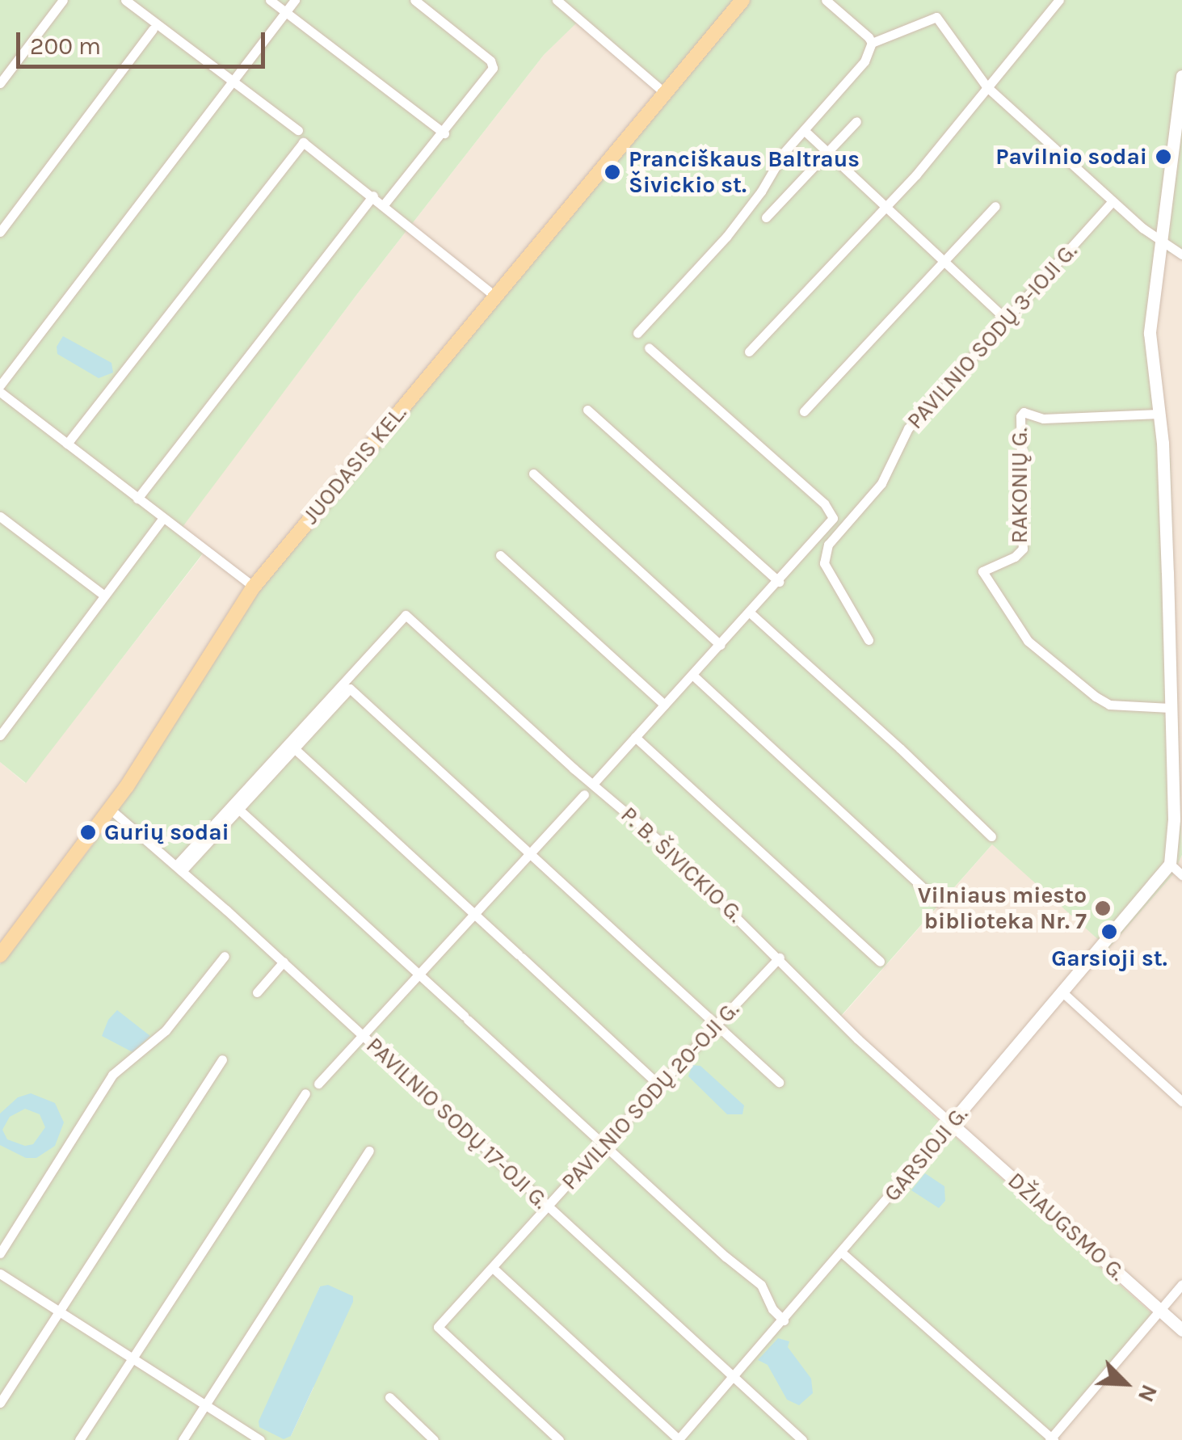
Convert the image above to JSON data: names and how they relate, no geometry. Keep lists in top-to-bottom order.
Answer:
{
  "streets": {
    "main road": ["JUODASIS KEL."],
    "street": [
      "PAVILNIO SODŲ 3-IOJI G.",
      "RAKONIŲ G.",
      "P. B. ŠIVICKIO G.",
      "PAVILNIO SODŲ 20-OJI G.",
      "PAVILNIO SODŲ 17-OJI G.",
      "GARSIOJI G.",
      "DŽIAUGSMO G."
    ]
  },
  "crossings": [
    ["JUODASIS KEL.", "PAVILNIO SODŲ 17-OJI G."],
    ["P. B. ŠIVICKIO G.", "PAVILNIO SODŲ 20-OJI G."],
    ["P. B. ŠIVICKIO G.", "PAVILNIO SODŲ 17-OJI G."],
    ["P. B. ŠIVICKIO G.", "GARSIOJI G."],
    ["P. B. ŠIVICKIO G.", "DŽIAUGSMO G."],
    ["PAVILNIO SODŲ 20-OJI G.", "PAVILNIO SODŲ 17-OJI G."],
    ["PAVILNIO SODŲ 17-OJI G.", "GARSIOJI G."],
    ["GARSIOJI G.", "DŽIAUGSMO G."]
  ],
  "places": [
    "Pavilnio sodai",
    "Pranciškaus Baltraus Šivickio st.",
    "Gurių sodai",
    "Vilniaus miesto biblioteka Nr. 7",
    "Garsioji st."
  ],
  "scale_bar": "200 m",
  "north": "bottom right"
}
